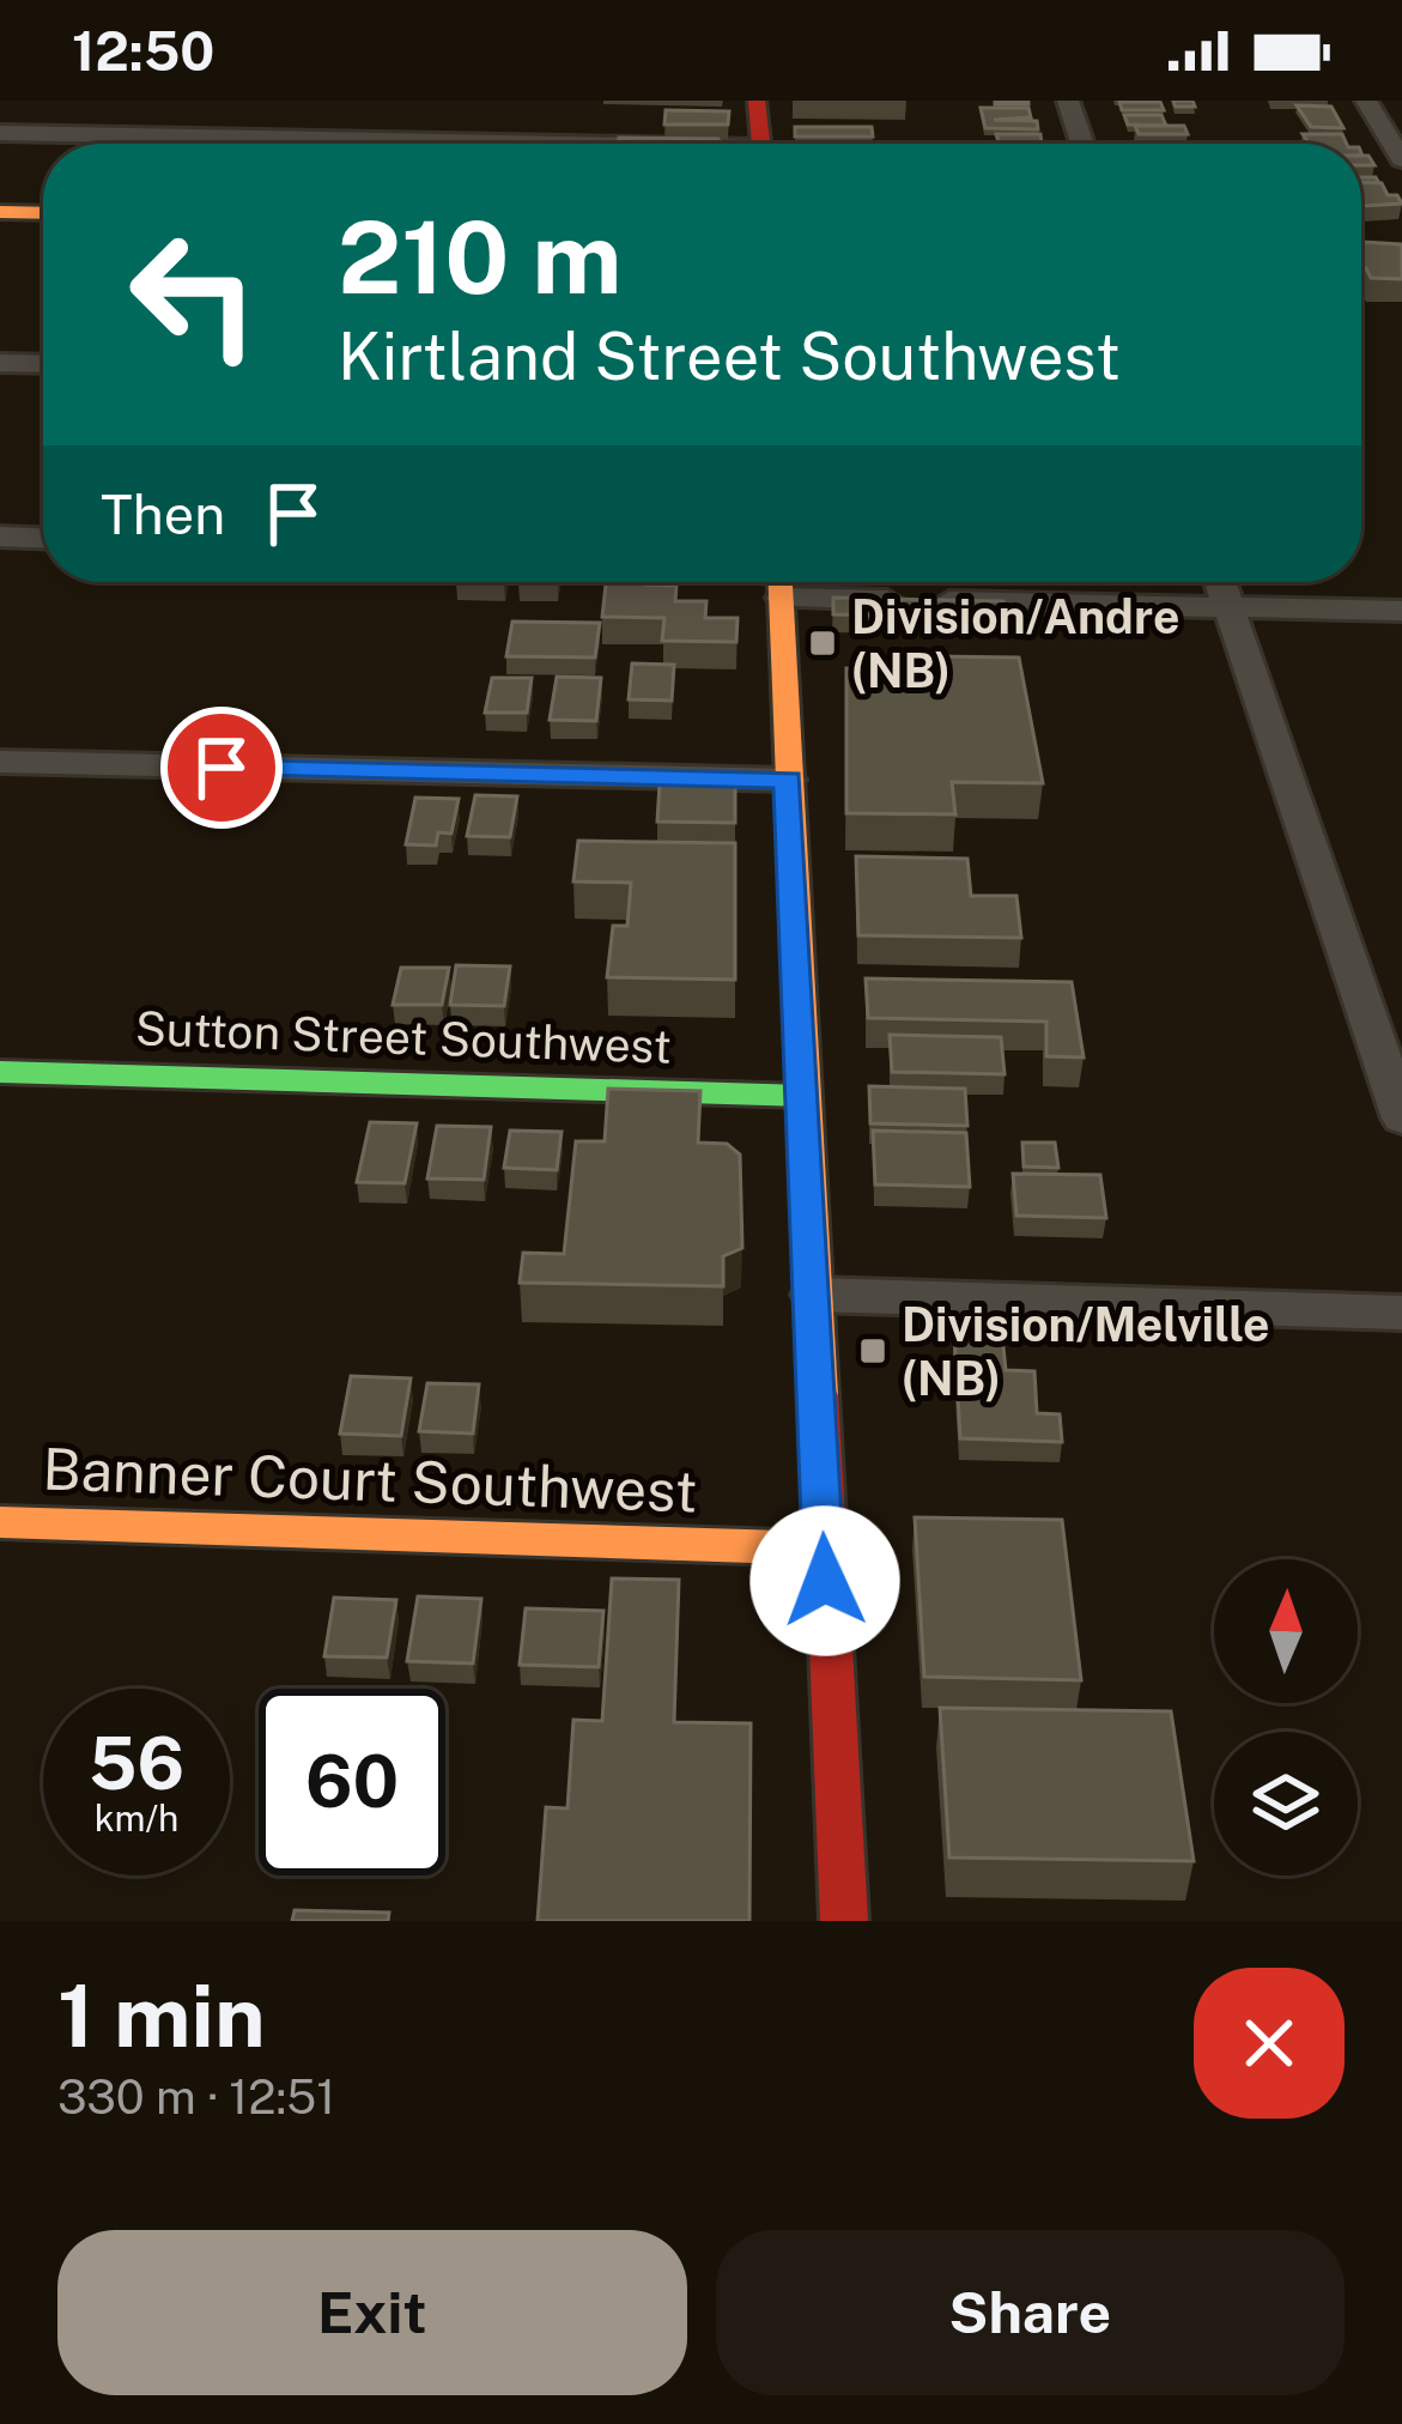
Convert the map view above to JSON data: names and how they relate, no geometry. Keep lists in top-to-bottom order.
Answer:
{
  "streets": {
    "main road": ["Sutton Street Southwest", "Banner Court Southwest"]
  },
  "places": {
    "transit": ["Division/Andre (NB)", "Division/Melville (NB)"]
  },
  "north": "top",
  "page": {
    "status": "12:50",
    "turn": ["210 m", "Kirtland Street Southwest"],
    "then": "Then",
    "speed": "56 km/h",
    "limit": "60",
    "heading": ["1 min", "330 m · 12:51"],
    "buttons": ["Exit", "Share"]
  }
}
